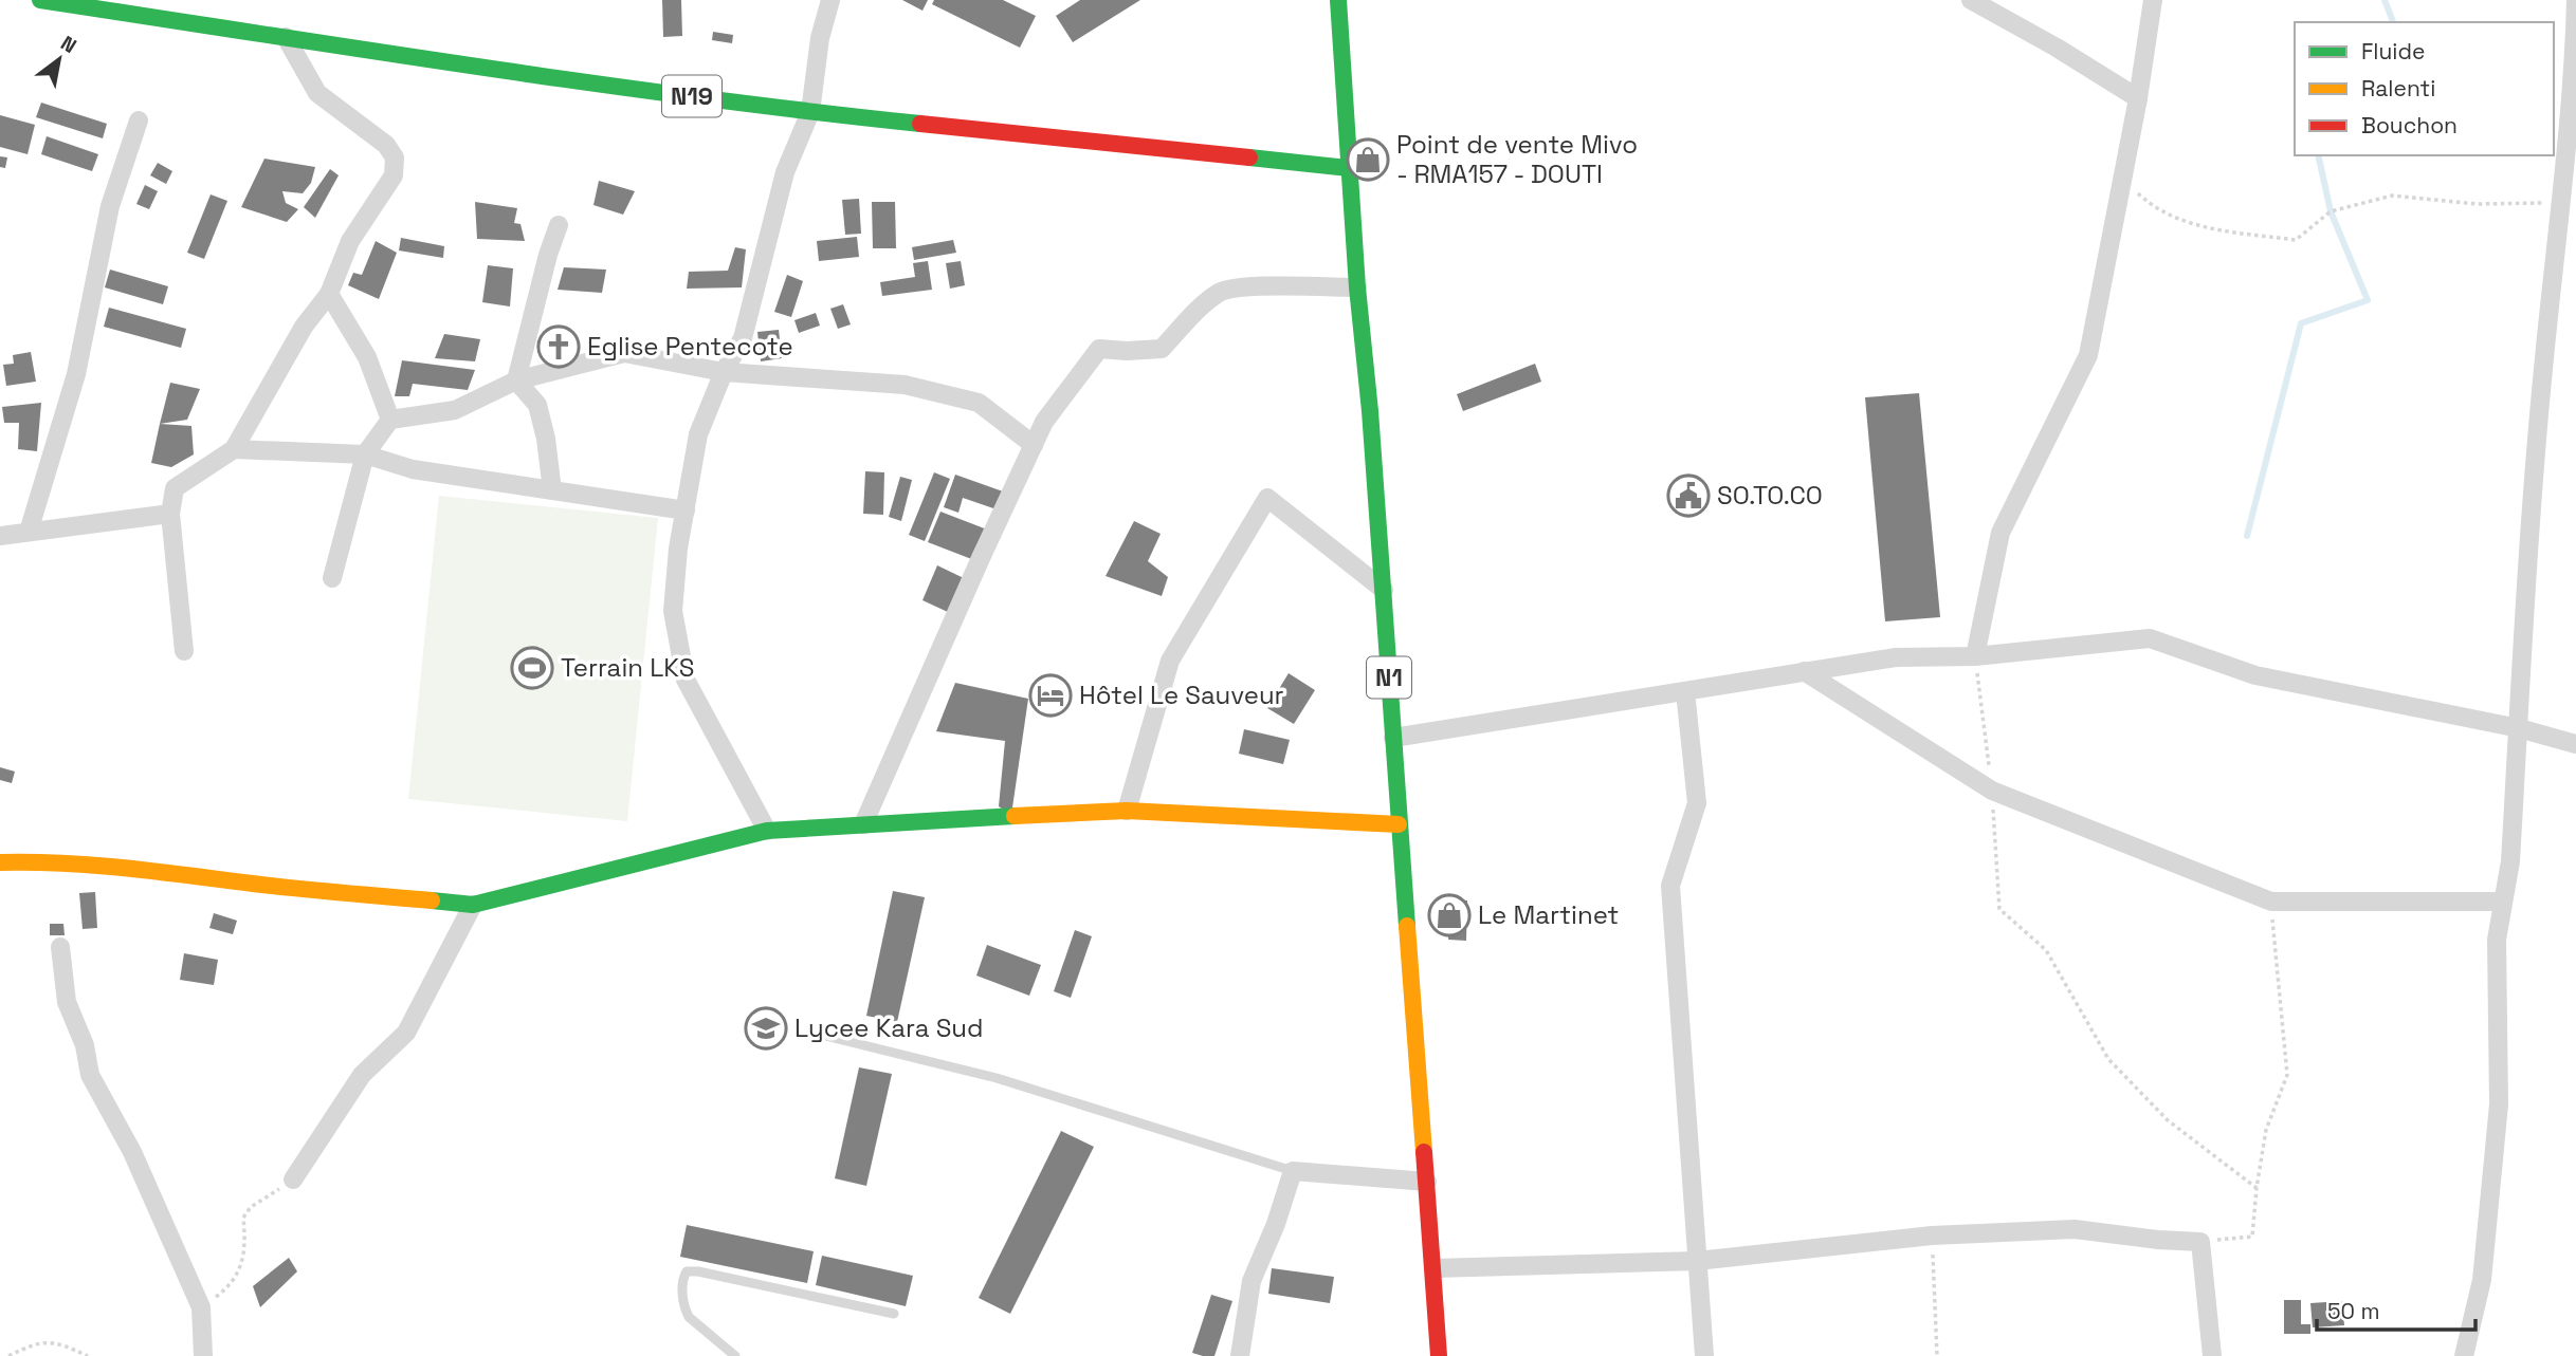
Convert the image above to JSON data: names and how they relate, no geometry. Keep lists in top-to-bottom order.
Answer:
{
  "streets": {
    "main road": ["N19", "N1"]
  },
  "crossings": [
    ["N19", "N1"]
  ],
  "places": {
    "shop": ["Point de vente Mivo - RMA157 - DOUTI", "Le Martinet"],
    "church": ["Eglise Pentecote"],
    "public building": ["SO.TO.CO"],
    "sports": ["Terrain LKS"],
    "hotel": ["Hôtel Le Sauveur"],
    "school or university": ["Lycee Kara Sud"]
  },
  "legend": ["Fluide", "Ralenti", "Bouchon"],
  "scale_bar": "50 m",
  "north": "top right"
}
